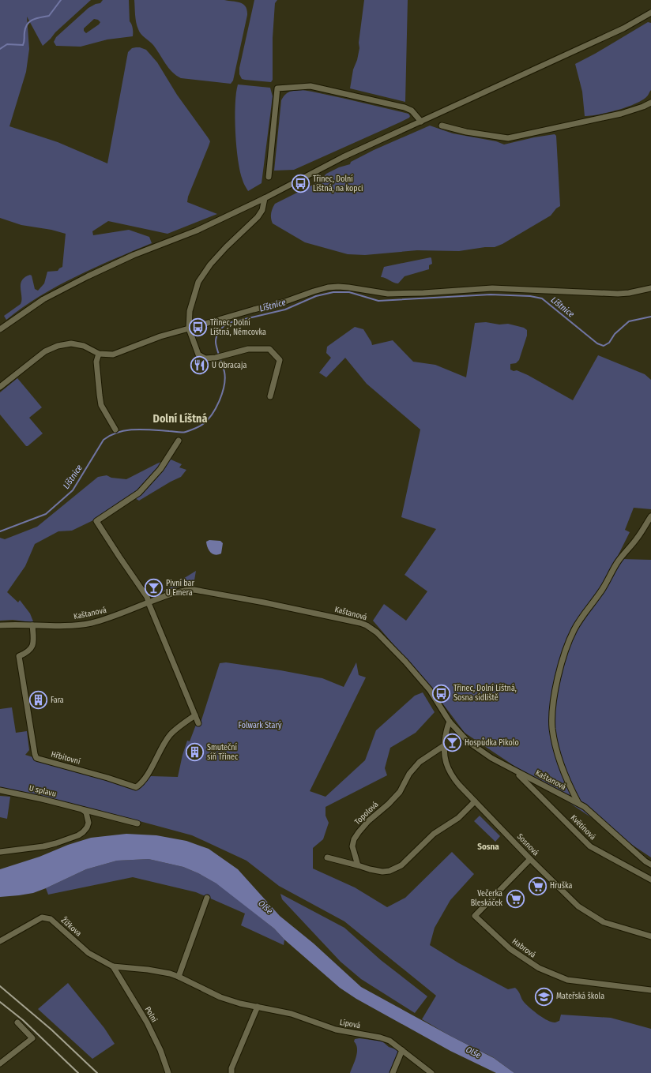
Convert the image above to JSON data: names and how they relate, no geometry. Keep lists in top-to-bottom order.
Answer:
{
  "streets": {
    "street": [
      "Kaštanová",
      "Hřbitovní",
      "U splavu",
      "Topolová",
      "Květinová",
      "Sosnová",
      "Žižkova",
      "Habrová",
      "Polní",
      "Lípová"
    ]
  },
  "crossings": [
    ["Kaštanová", "Hřbitovní"],
    ["Kaštanová", "Květinová"],
    ["Kaštanová", "Sosnová"],
    ["Topolová", "Sosnová"],
    ["Sosnová", "Habrová"],
    ["Žižkova", "Polní"],
    ["Žižkova", "Lípová"],
    ["Polní", "Lípová"]
  ],
  "districts": ["Dolní Líštná", "Sosna"],
  "water": ["Líštnice", "Olše"],
  "parks": ["Folwark Starý"],
  "places": {
    "bus stop": ["Třinec, Dolní Líštná, na kopci", "Třinec, Dolní Líštná, Němcovka", "Třinec, Dolní Líštná, Sosna sídliště"],
    "restaurant": ["U Obracaja"],
    "bar": ["Pivní bar U Emera", "Hospůdka Pikolo"],
    "building": ["Fara", "Smuteční síň Třinec"],
    "supermarket": ["Hruška", "Večerka Bleskáček"],
    "school or university": ["Mateřská škola"]
  }
}
